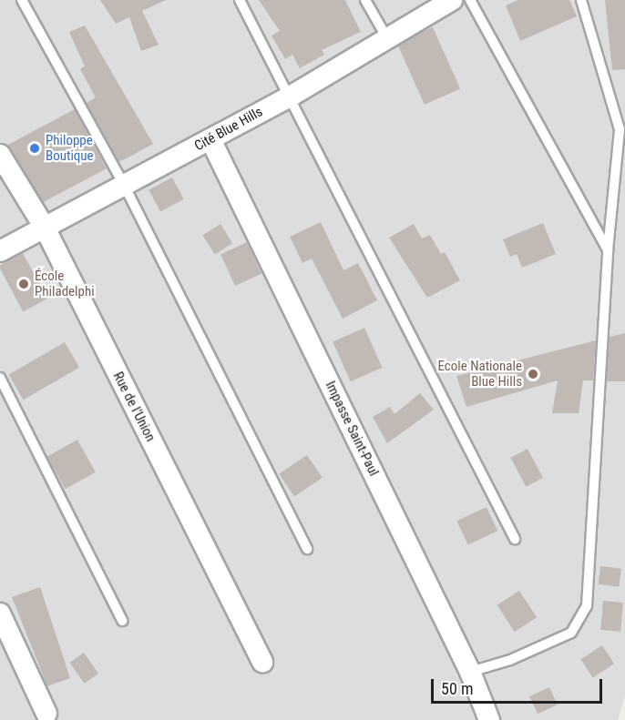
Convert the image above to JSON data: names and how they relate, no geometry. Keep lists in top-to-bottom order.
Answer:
{
  "streets": {
    "street": ["Cité Blue Hills", "Rue de l'Union", "Impasse Saint-Paul"]
  },
  "crossings": [
    ["Cité Blue Hills", "Rue de l'Union"],
    ["Cité Blue Hills", "Impasse Saint-Paul"]
  ],
  "places": ["Philoppe Boutique", "École Philadelphi", "Ecole Nationale Blue Hills"],
  "scale_bar": "50 m"
}
